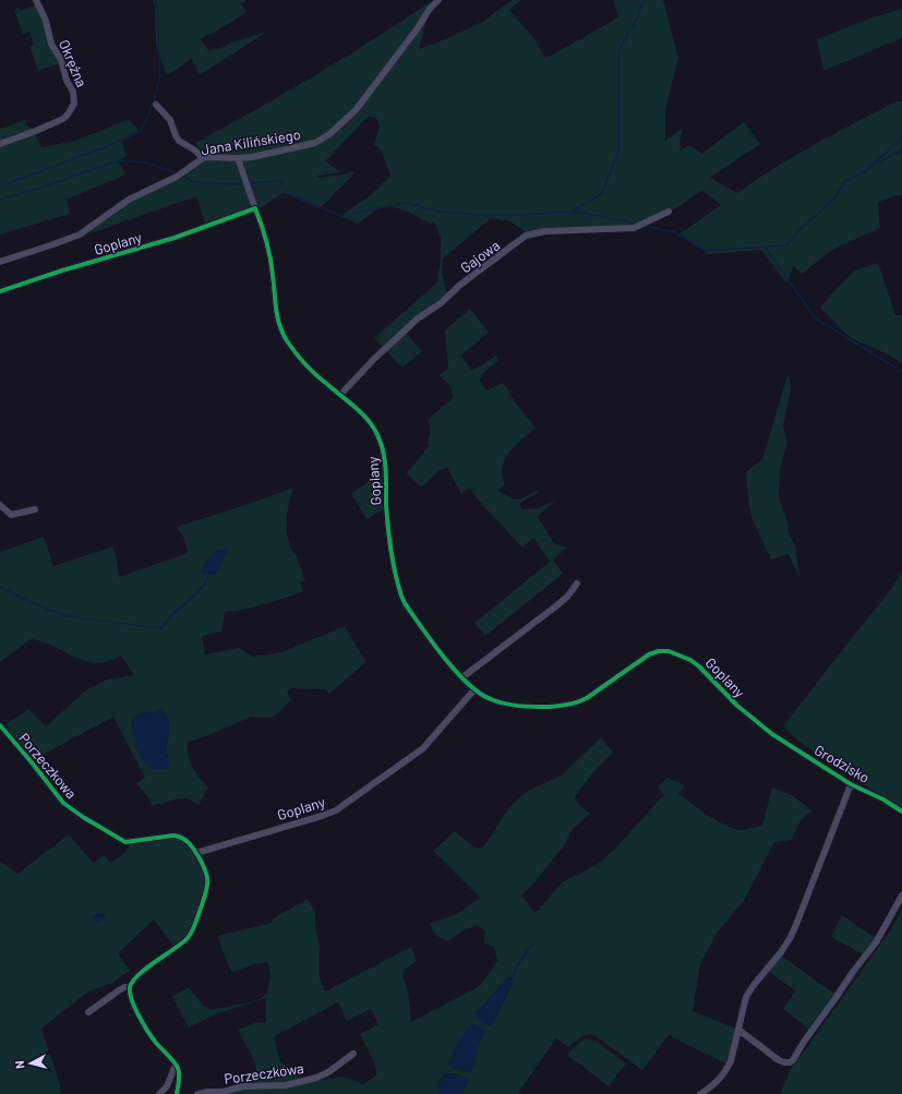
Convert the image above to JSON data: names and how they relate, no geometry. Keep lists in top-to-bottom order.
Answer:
{
  "streets": {
    "street": [
      "Okrężna",
      "Jana Kilińskiego",
      "Goplany",
      "Gajowa",
      "Grodzisko",
      "Porzeczkowa"
    ]
  },
  "crossings": [
    ["Goplany", "Gajowa"],
    ["Goplany", "Grodzisko"],
    ["Goplany", "Porzeczkowa"]
  ],
  "north": "left"
}
